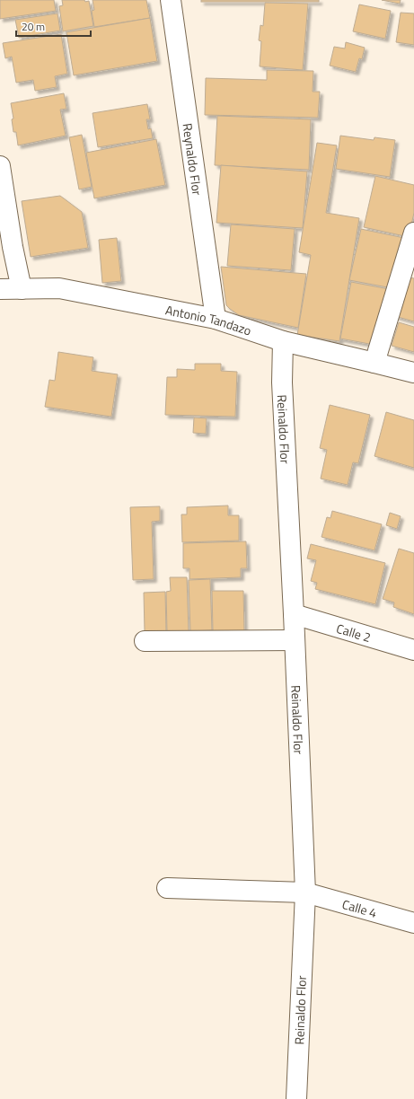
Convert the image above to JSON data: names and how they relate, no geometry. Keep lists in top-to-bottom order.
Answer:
{
  "streets": {
    "street": [
      "Reynaldo Flor",
      "Antonio Tandazo",
      "Reinaldo Flor",
      "Calle 2",
      "Calle 4"
    ]
  },
  "crossings": [
    ["Reynaldo Flor", "Antonio Tandazo"],
    ["Antonio Tandazo", "Reinaldo Flor"],
    ["Reinaldo Flor", "Calle 2"],
    ["Reinaldo Flor", "Calle 4"]
  ],
  "scale_bar": "20 m"
}
